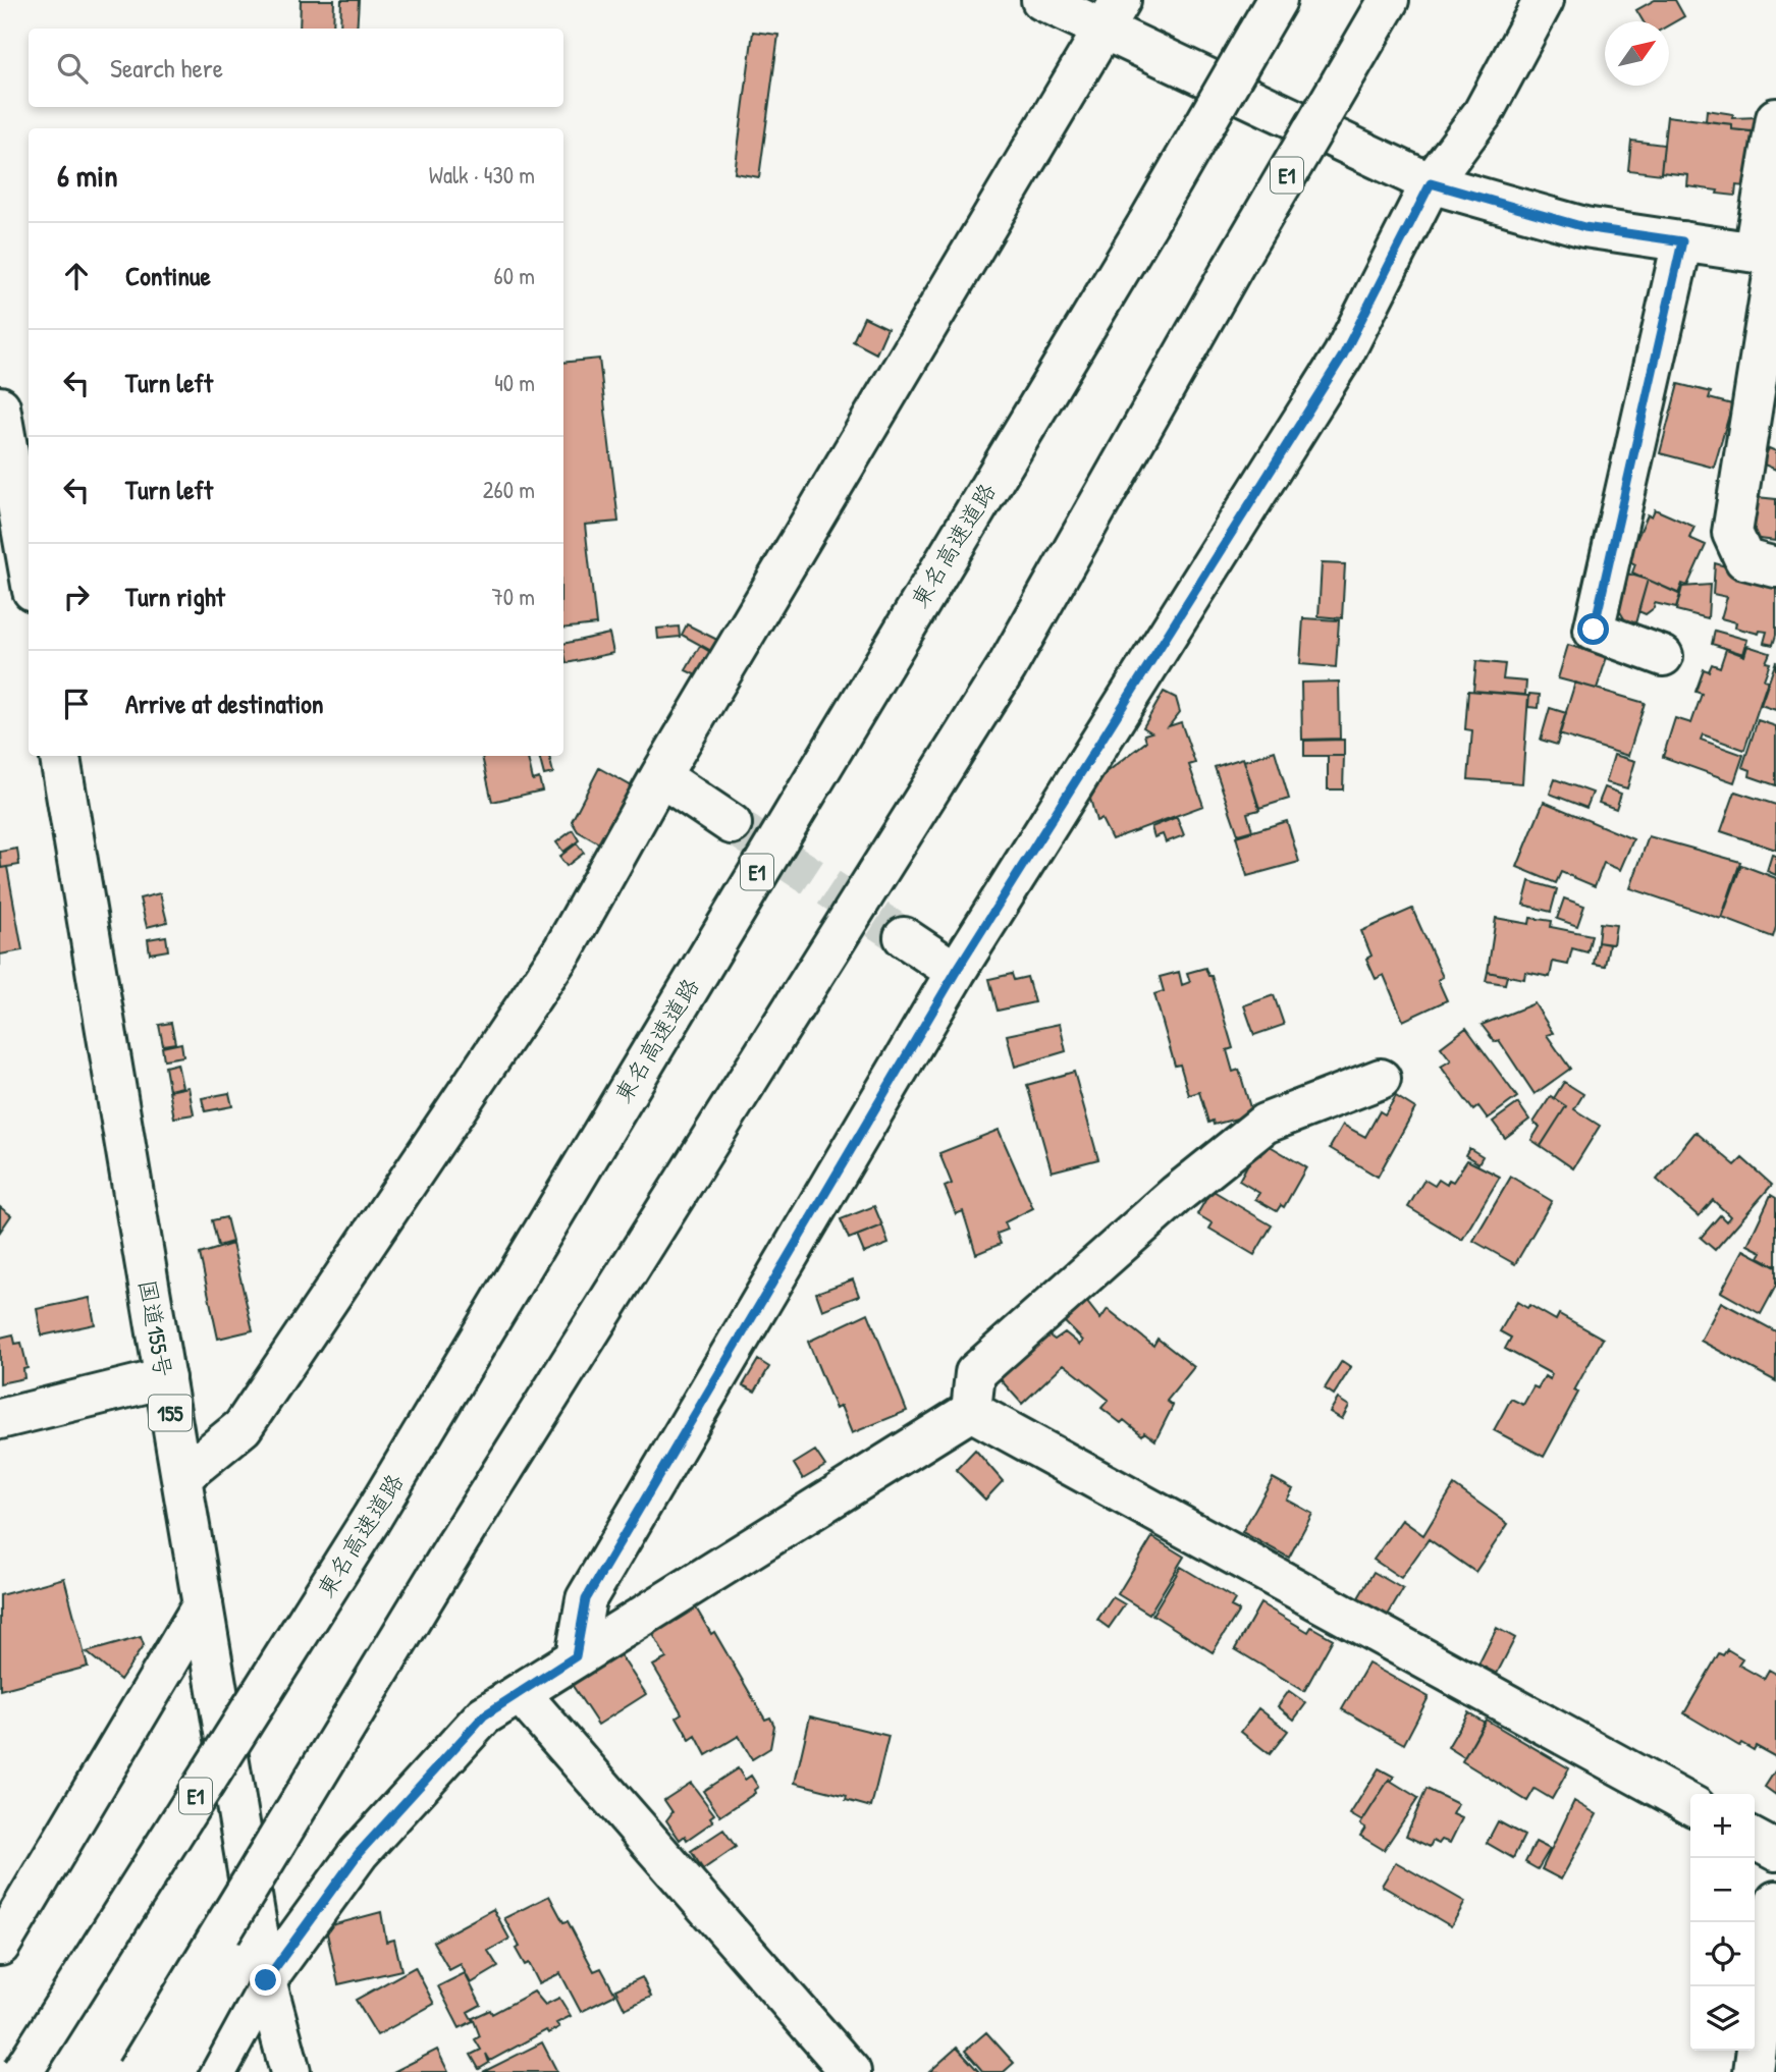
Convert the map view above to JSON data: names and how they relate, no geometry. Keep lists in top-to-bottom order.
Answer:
{
  "streets": {
    "main road": [
      "E1",
      "東名高速道路",
      "国道155号",
      "155"
    ]
  },
  "north": "top right",
  "page": {
    "search": "Search here",
    "heading": ["6 min", "Walk · 430 m"],
    "list": [
      ["Continue", "60 m"],
      ["Turn left", "40 m"],
      ["Turn left", "260 m"],
      ["Turn right", "70 m"],
      "Arrive at destination"
    ],
    "map_buttons": ["+", "−"]
  }
}
